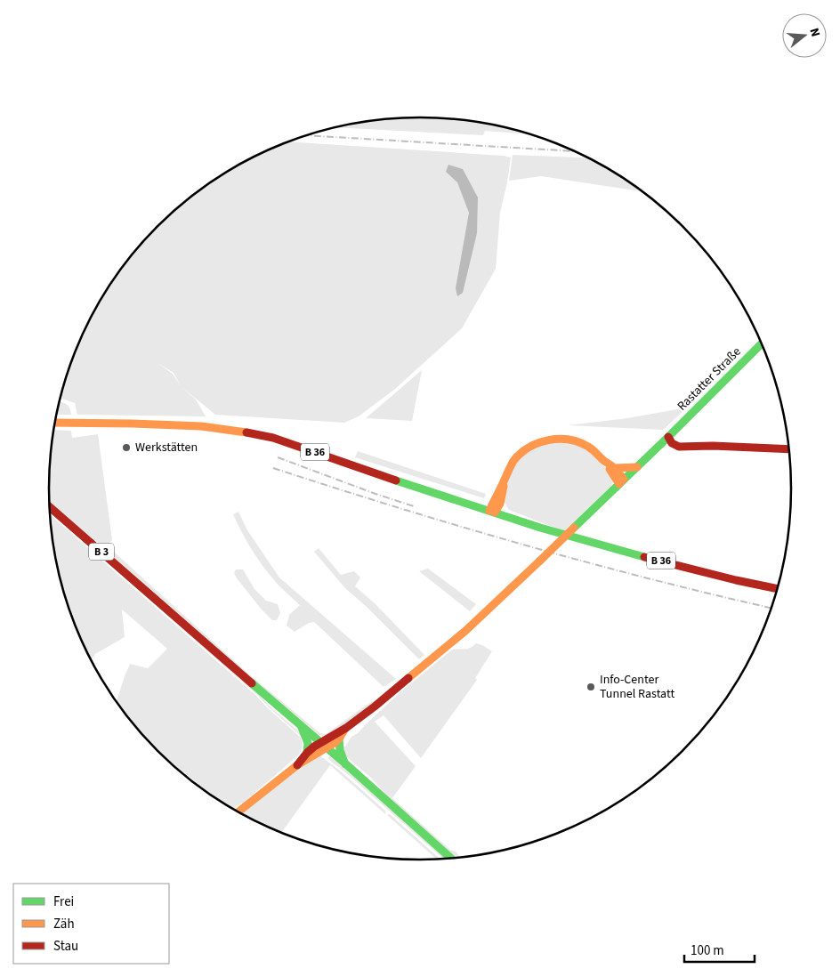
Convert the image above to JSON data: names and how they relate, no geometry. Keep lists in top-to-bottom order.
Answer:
{
  "streets": {
    "main road": ["Rastatter Straße", "B 36", "B 3"]
  },
  "places": ["Werkstätten", "Info-Center Tunnel Rastatt"],
  "legend": ["Frei", "Zäh", "Stau"],
  "scale_bar": "100 m",
  "north": "right"
}
